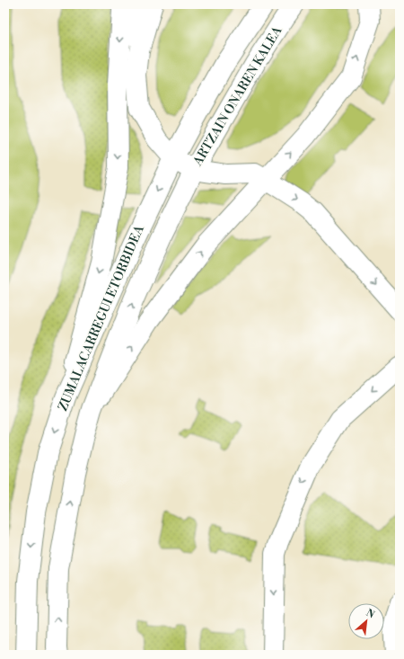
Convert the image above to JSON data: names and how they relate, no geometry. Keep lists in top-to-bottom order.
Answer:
{
  "streets": {
    "street": ["ARTZAIN ONAREN KALEA", "ZUMALACARREGUI ETORBIDEA"]
  },
  "crossings": [
    ["ARTZAIN ONAREN KALEA", "ZUMALACARREGUI ETORBIDEA"]
  ],
  "north": "top right"
}
